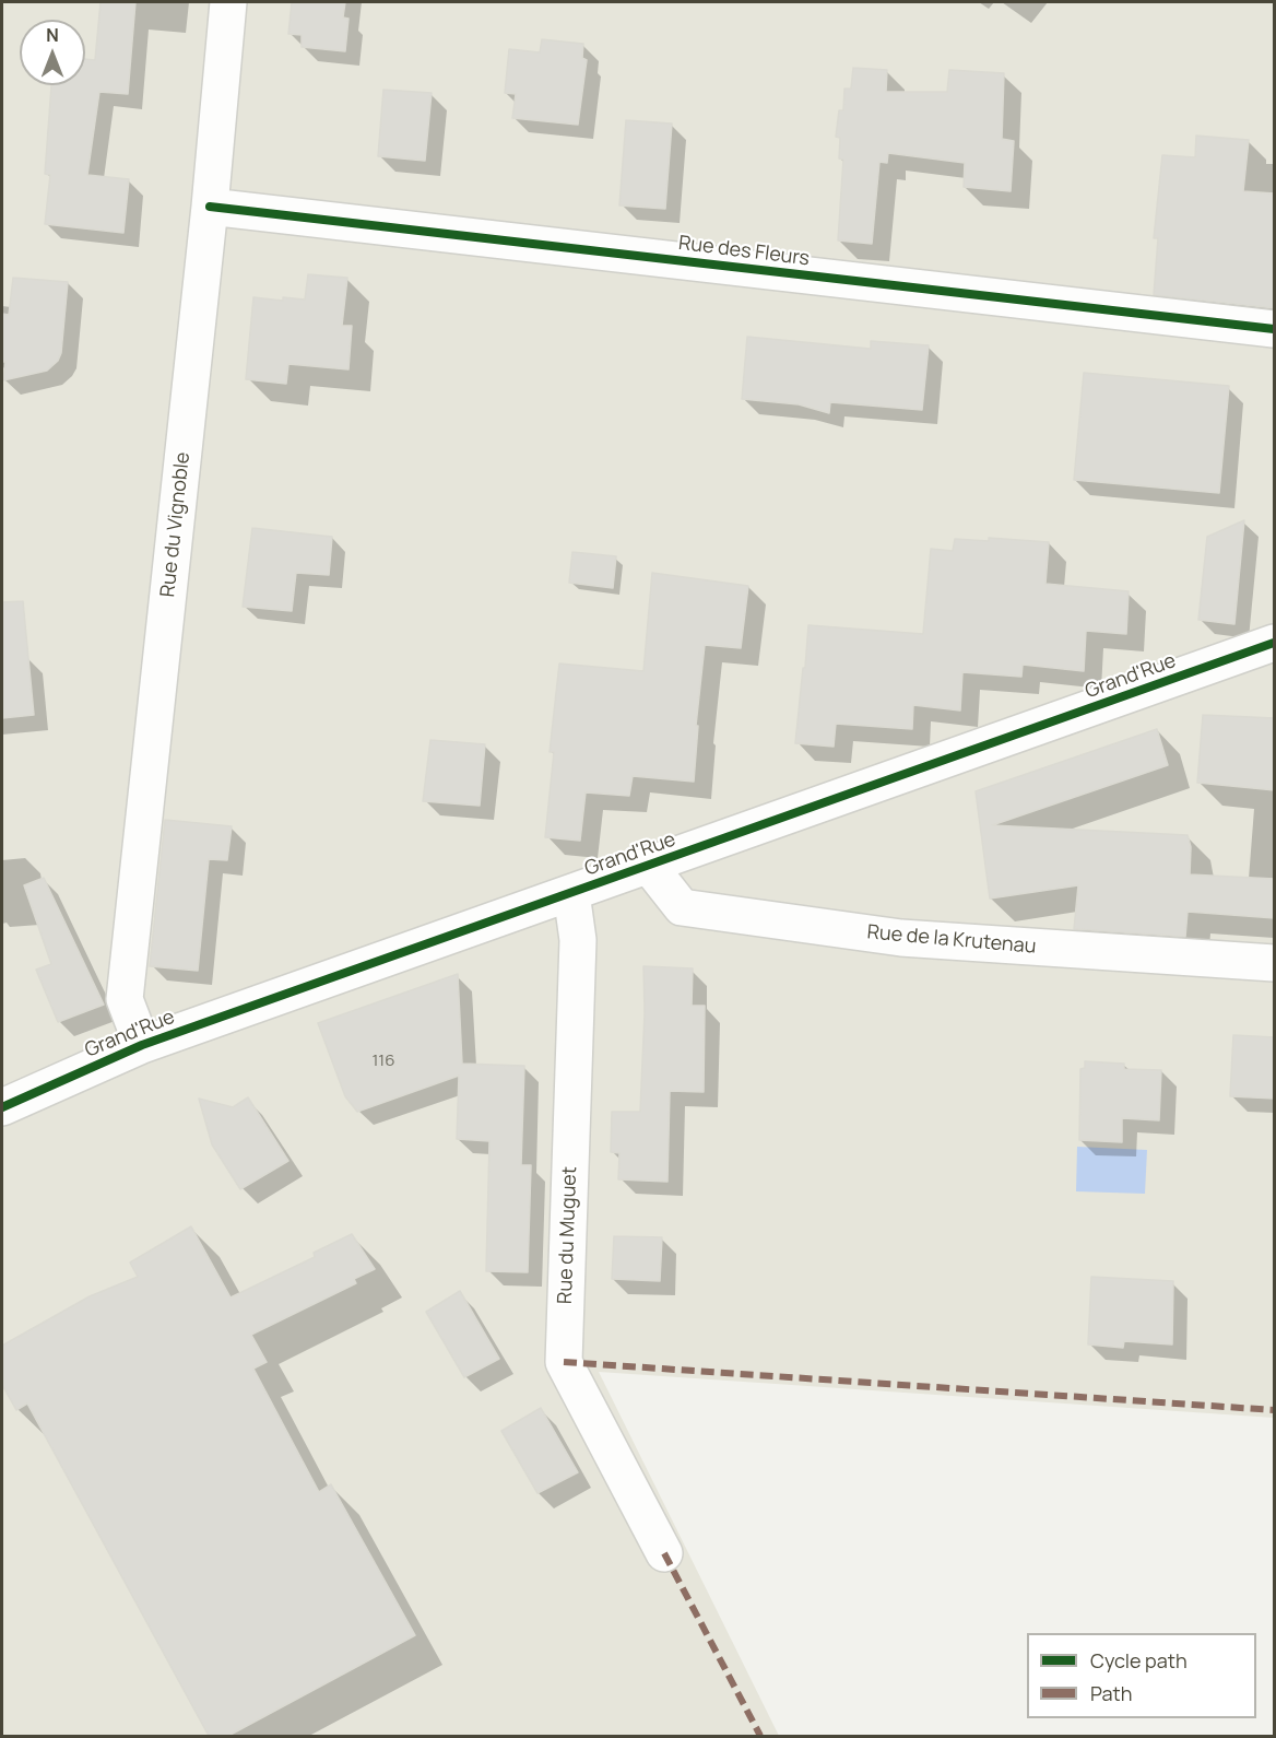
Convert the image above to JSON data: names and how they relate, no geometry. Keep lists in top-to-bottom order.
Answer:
{
  "streets": {
    "street": [
      "Rue des Fleurs",
      "Rue du Vignoble",
      "Grand'Rue",
      "Rue de la Krutenau",
      "Rue du Muguet"
    ]
  },
  "crossings": [
    ["Rue des Fleurs", "Rue du Vignoble"],
    ["Rue du Vignoble", "Grand'Rue"],
    ["Grand'Rue", "Rue de la Krutenau"],
    ["Grand'Rue", "Rue du Muguet"]
  ],
  "house_numbers": ["116"],
  "legend": ["Cycle path", "Path"],
  "north": "top"
}
